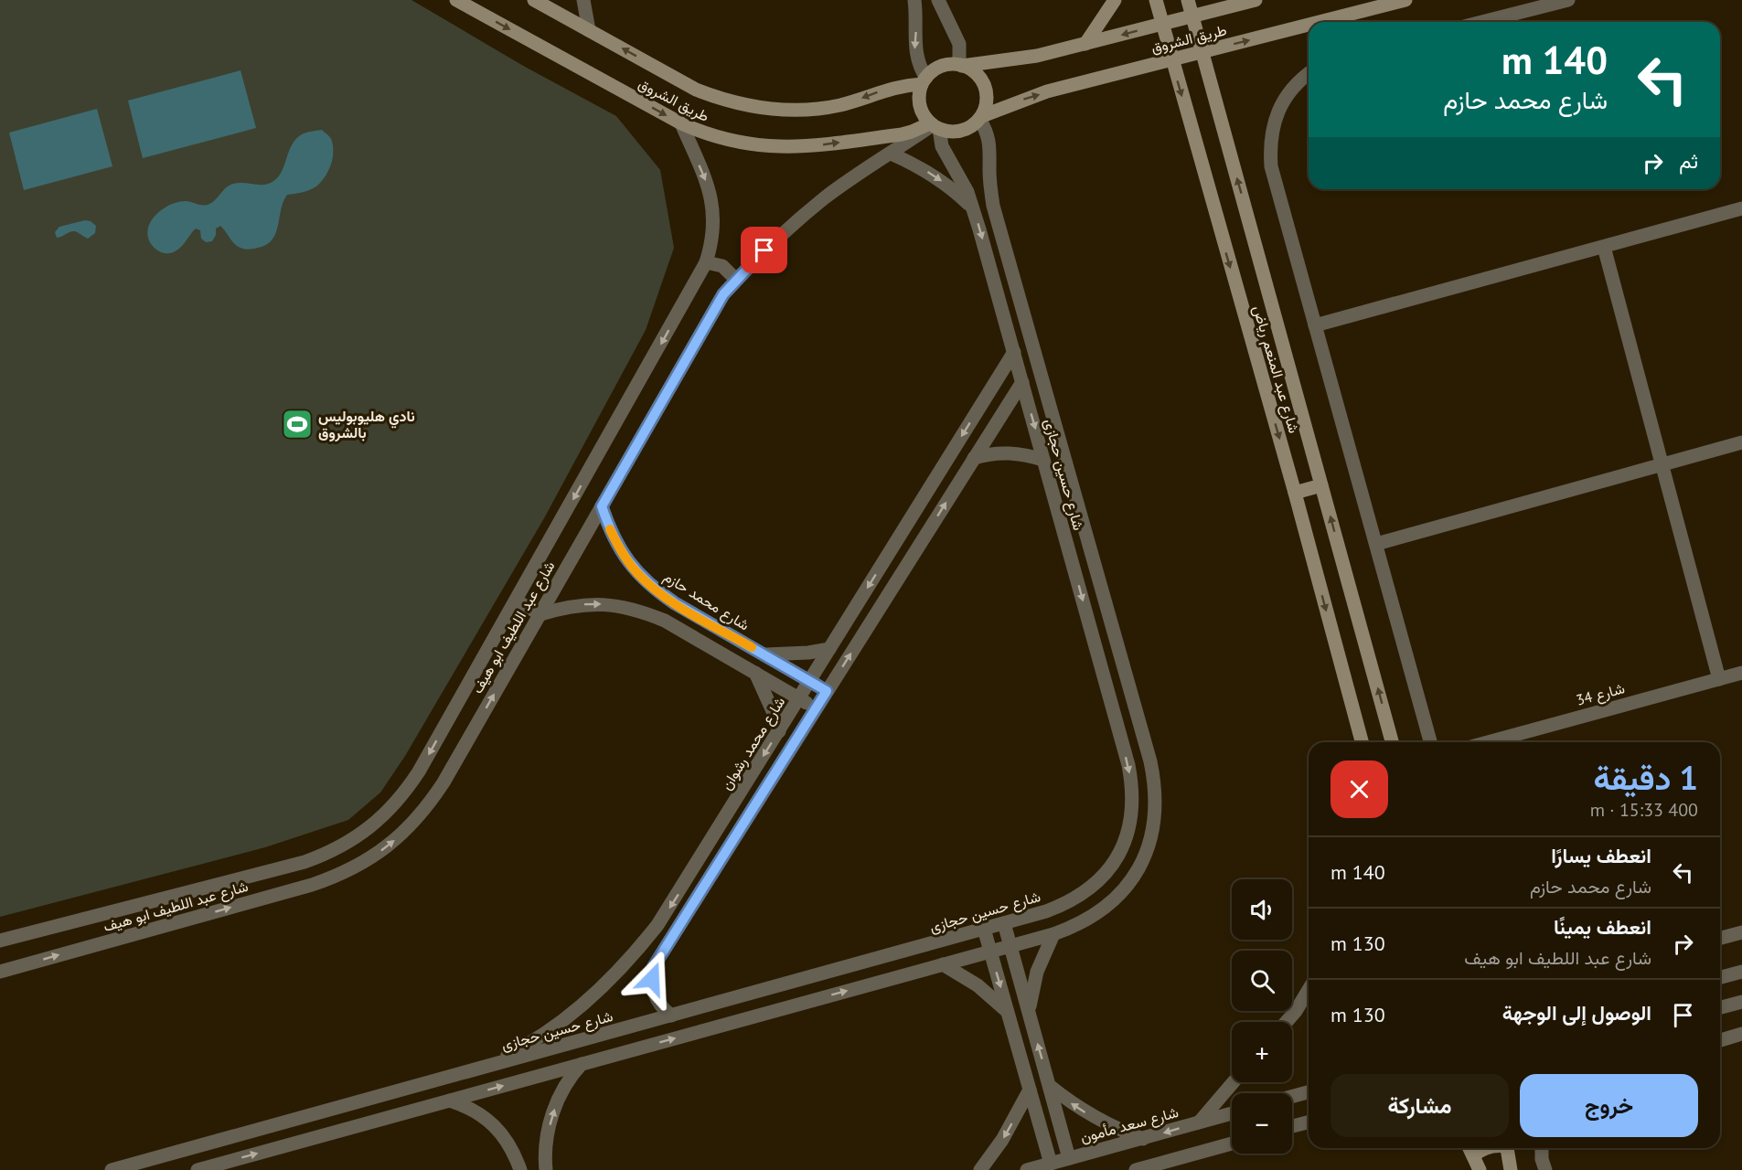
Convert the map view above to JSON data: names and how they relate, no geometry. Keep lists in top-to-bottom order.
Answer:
{
  "streets": {
    "street": [
      "طريق الشروق",
      "شارع عبد المنعم رياض",
      "شارع حسين حجازى",
      "شارع محمد حازم",
      "شارع عبد اللطيف ابو هيف",
      "شارع 34",
      "شارع محمد رشوان",
      "شارع سعد مأمون"
    ]
  },
  "crossings": [
    ["طريق الشروق", "شارع عبد المنعم رياض"],
    ["طريق الشروق", "شارع حسين حجازى"],
    ["طريق الشروق", "شارع عبد اللطيف ابو هيف"],
    ["شارع حسين حجازى", "شارع عبد اللطيف ابو هيف"],
    ["شارع حسين حجازى", "شارع محمد رشوان"],
    ["شارع محمد حازم", "شارع عبد اللطيف ابو هيف"],
    ["شارع محمد حازم", "شارع محمد رشوان"]
  ],
  "places": {
    "sports": ["نادي هليوبوليس بالشروق"]
  },
  "page": {
    "turn": ["140 m", "شارع محمد حازم"],
    "then": "ثم",
    "heading": ["1 دقيقة", "400 m · 15:33"],
    "list": [
      {
        "name": "انعطف يسارًا",
        "note": "شارع محمد حازم",
        "value": "140 m"
      },
      {
        "name": "انعطف يمينًا",
        "note": "شارع عبد اللطيف ابو هيف",
        "value": "130 m"
      },
      {
        "name": "الوصول إلى الوجهة",
        "value": "130 m"
      }
    ],
    "map_buttons": ["+", "−"],
    "buttons": ["خروج", "مشاركة"]
  }
}
